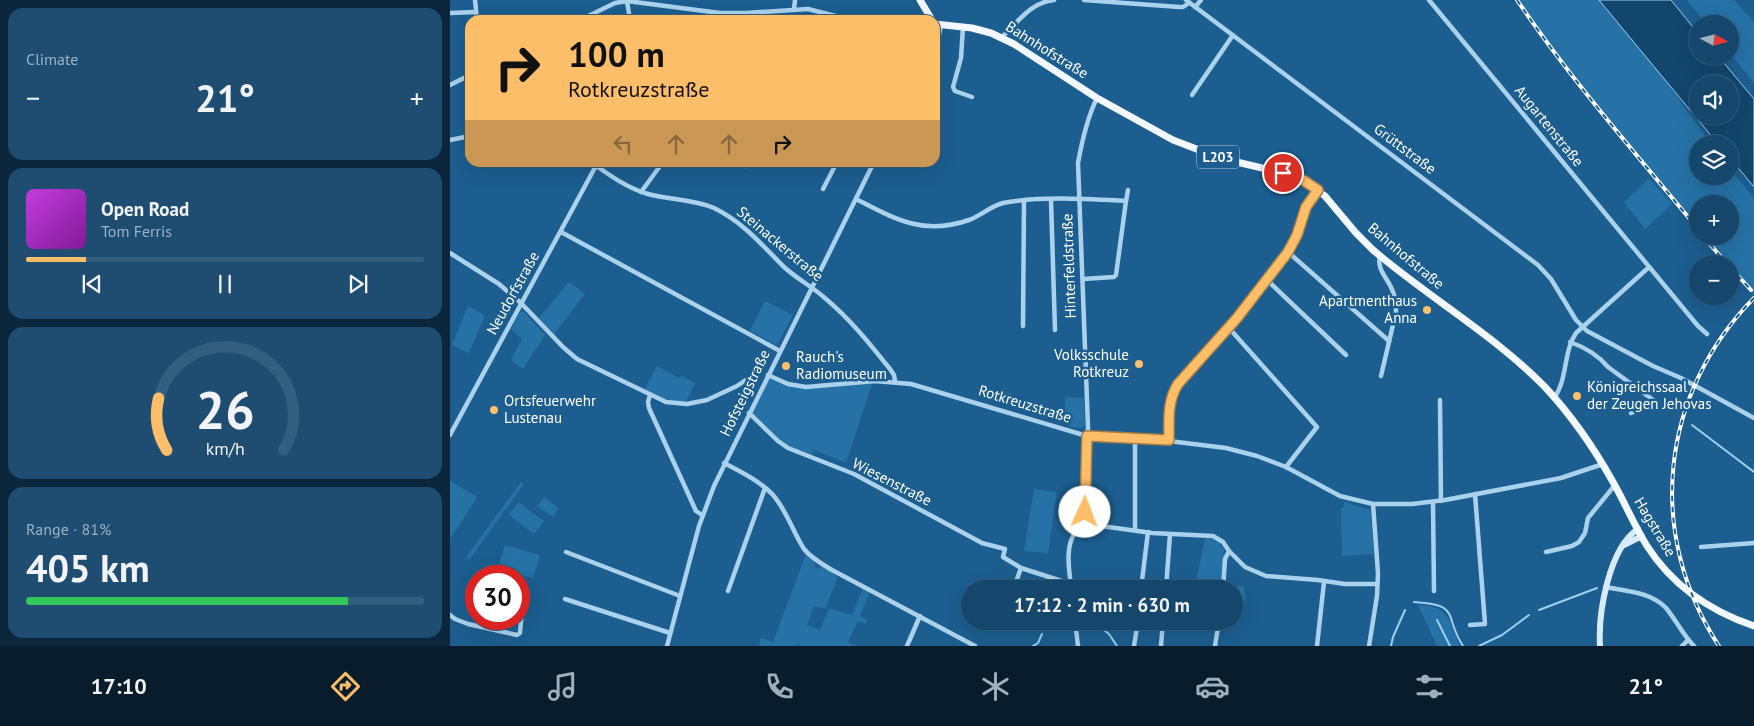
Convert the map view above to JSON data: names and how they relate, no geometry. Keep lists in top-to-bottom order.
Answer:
{
  "streets": {
    "main road": ["Bahnhofstraße", "L203", "Hagstraße"],
    "street": [
      "Augartenstraße",
      "Grüttstraße",
      "Steinackerstraße",
      "Hinterfeldstraße",
      "Neudorfstraße",
      "Hofsteigstraße",
      "Rotkreuzstraße",
      "Wiesenstraße"
    ]
  },
  "crossings": [
    ["Bahnhofstraße", "Hinterfeldstraße"],
    ["Bahnhofstraße", "Hagstraße"],
    ["Steinackerstraße", "Hofsteigstraße"],
    ["Steinackerstraße", "Rotkreuzstraße"],
    ["Hinterfeldstraße", "Rotkreuzstraße"],
    ["Hofsteigstraße", "Rotkreuzstraße"],
    ["Hofsteigstraße", "Wiesenstraße"],
    ["Rotkreuzstraße", "Hagstraße"]
  ],
  "places": [
    "Apartmenthaus Anna",
    "Volksschule Rotkreuz",
    "Rauch's Radiomuseum",
    "Königreichssaal der Zeugen Jehovas",
    "Ortsfeuerwehr Lustenau"
  ],
  "north": "right",
  "page": {
    "tile": [
      "Climate",
      ["Range · 81%", "405 km"]
    ],
    "map_buttons": ["+", "−"],
    "turn": ["100 m", "Rotkreuzstraße"],
    "heat": ["−", "21°", "+"],
    "song": ["Open Road", "Tom Ferris"],
    "limit": "30",
    "trip": "17:12 · 2 min · 630 m",
    "tabs": ["17:10", "21°"],
    "gauge": ["26", "km/h"]
  }
}
